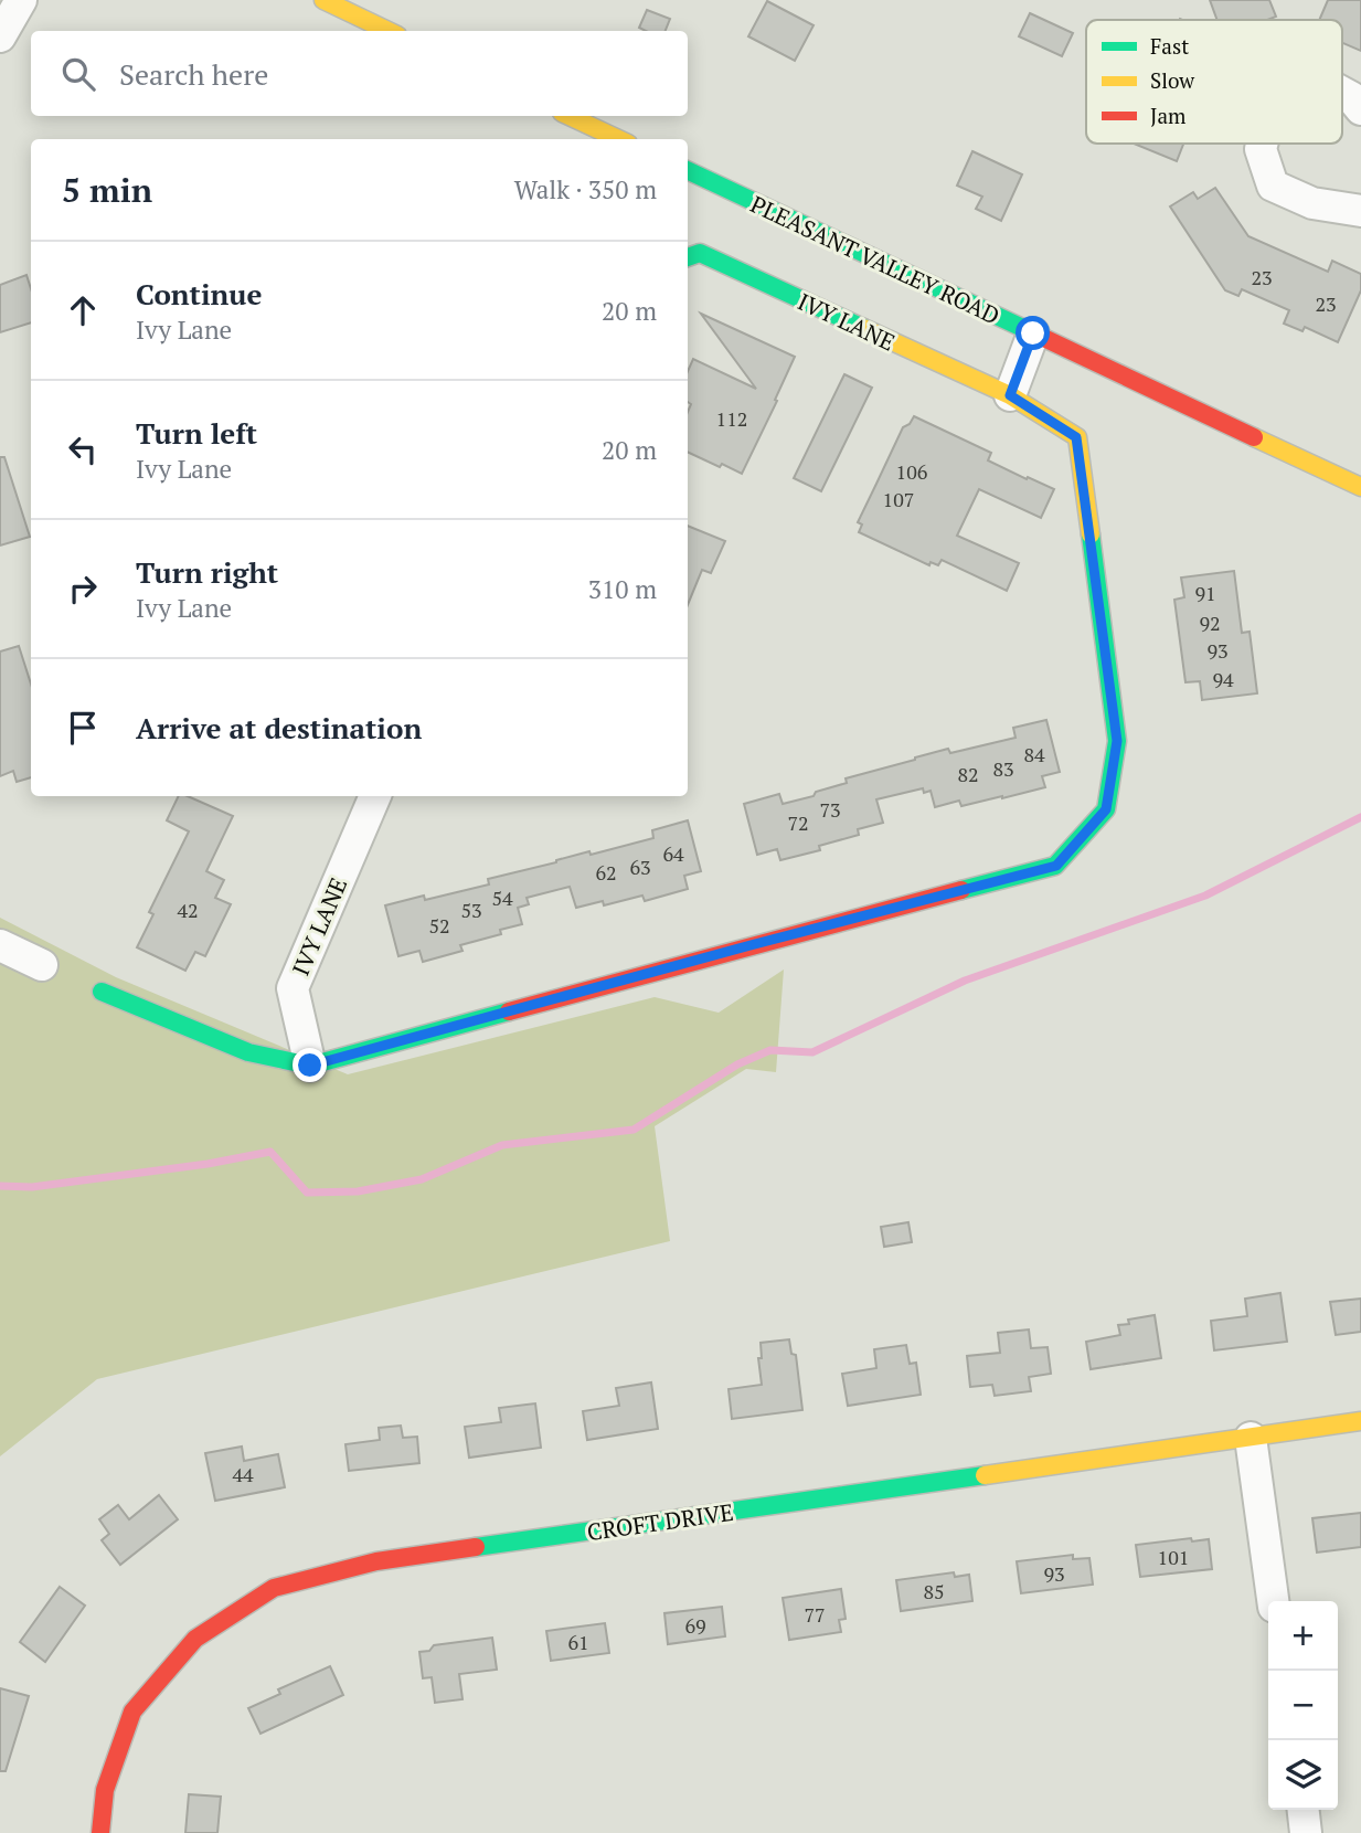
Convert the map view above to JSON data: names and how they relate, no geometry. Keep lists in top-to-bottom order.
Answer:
{
  "streets": {
    "street": ["PLEASANT VALLEY ROAD", "IVY LANE", "CROFT DRIVE"]
  },
  "house_numbers": [
    "23",
    "23",
    "112",
    "106",
    "107",
    "91",
    "92",
    "93",
    "94",
    "84",
    "83",
    "82",
    "73",
    "72",
    "64",
    "63",
    "62",
    "54",
    "42",
    "53",
    "52",
    "44",
    "101",
    "93",
    "85",
    "77",
    "69",
    "61"
  ],
  "legend": ["Fast", "Slow", "Jam"],
  "page": {
    "search": "Search here",
    "heading": ["5 min", "Walk · 350 m"],
    "list": [
      ["Continue", "Ivy Lane", "20 m"],
      ["Turn left", "Ivy Lane", "20 m"],
      ["Turn right", "Ivy Lane", "310 m"],
      "Arrive at destination"
    ],
    "map_buttons": ["+", "−"]
  }
}
